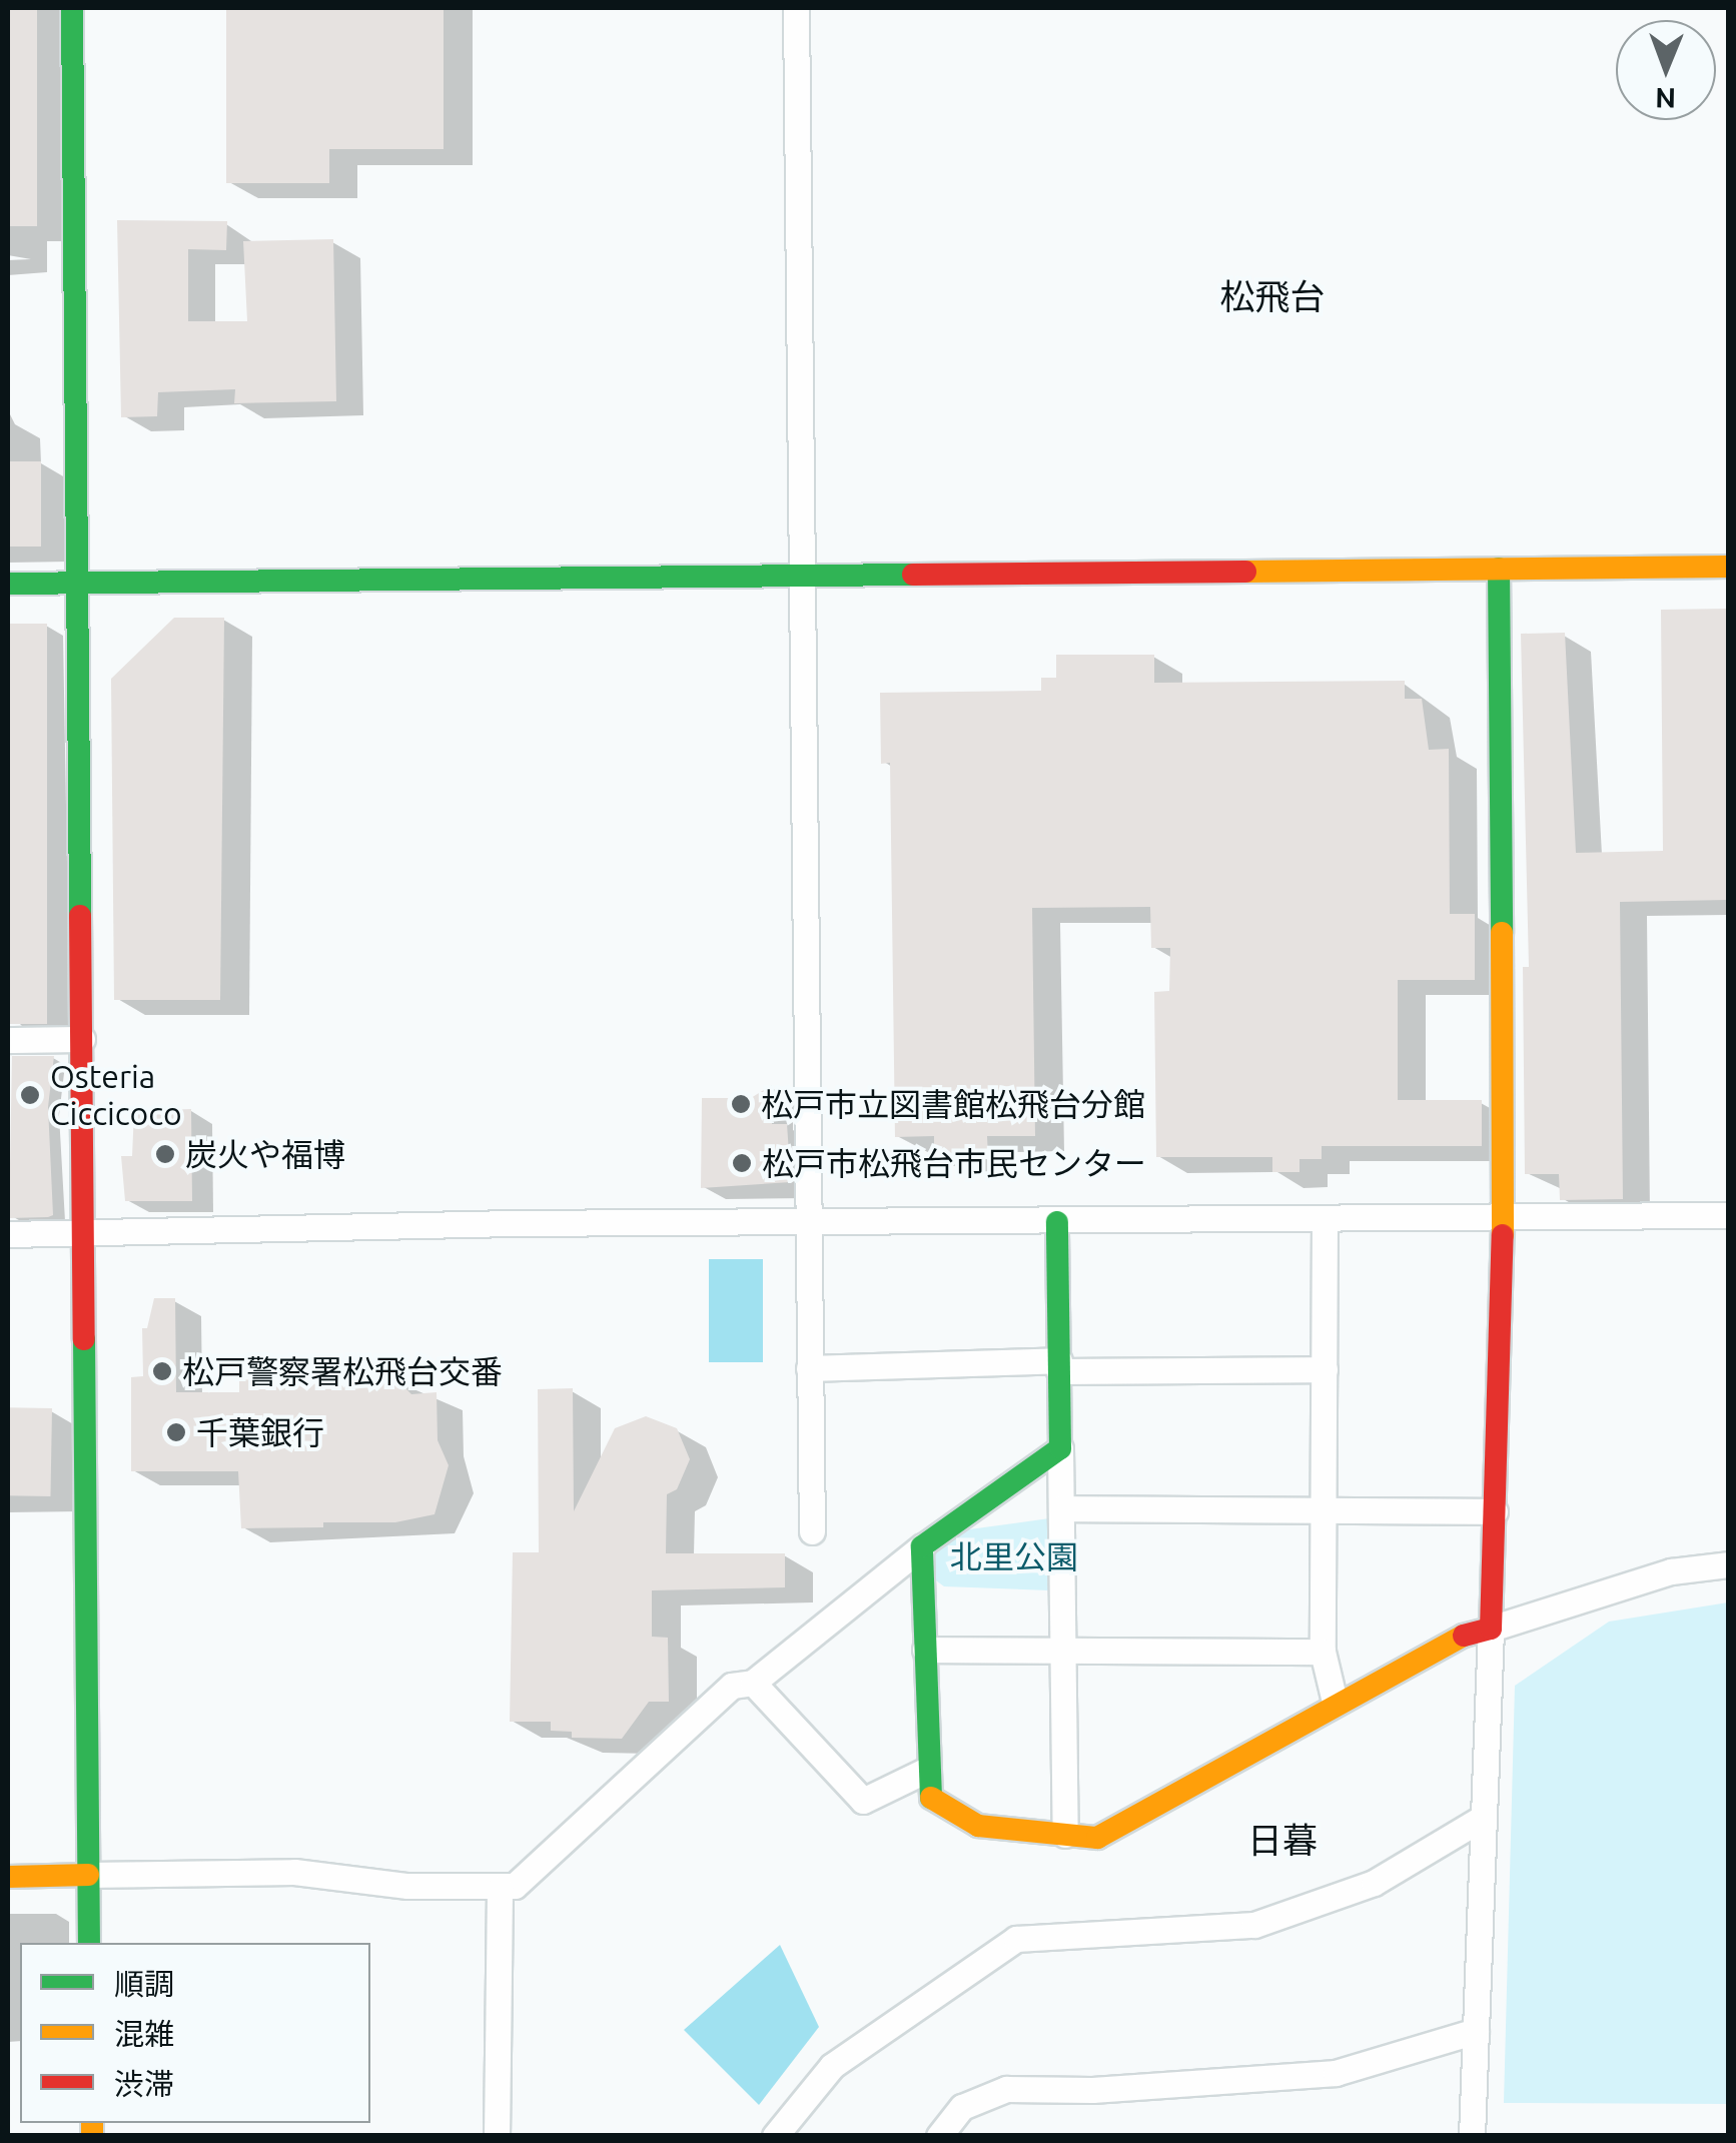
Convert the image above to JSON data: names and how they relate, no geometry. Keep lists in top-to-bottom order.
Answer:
{
  "districts": ["松飛台", "日暮"],
  "parks": ["北里公園"],
  "places": [
    "Osteria Ciccicoco",
    "松戸市立図書館松飛台分館",
    "炭火や福博",
    "松戸市松飛台市民センター",
    "松戸警察署松飛台交番",
    "千葉銀行"
  ],
  "legend": ["順調", "混雑", "渋滞"],
  "north": "bottom"
}
